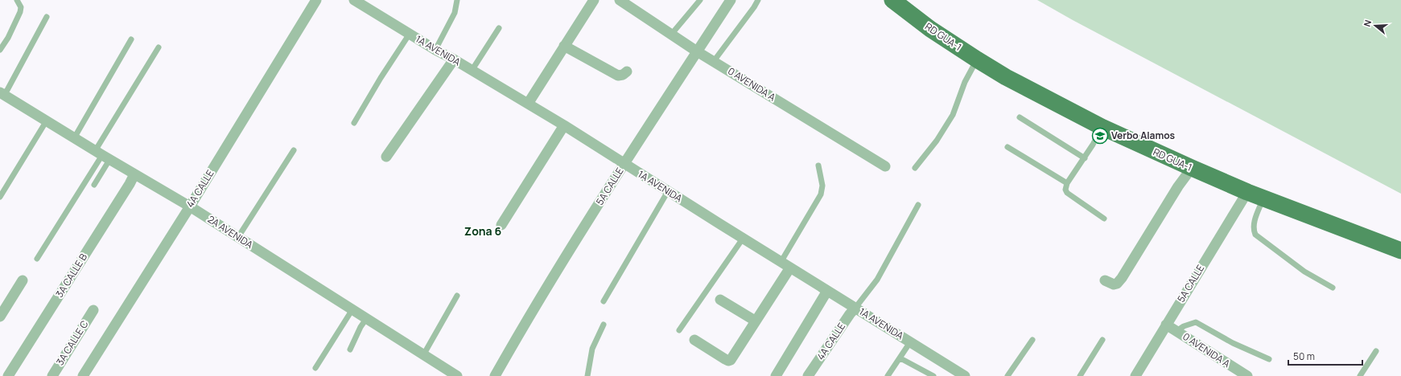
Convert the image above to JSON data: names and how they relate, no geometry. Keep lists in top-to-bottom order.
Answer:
{
  "streets": {
    "main road": ["RD GUA-1"],
    "street": [
      "1A AVENIDA",
      "0 AVENIDA A",
      "5A CALLE",
      "4A CALLE",
      "2A AVENIDA",
      "3A CALLE B",
      "3A CALLE C"
    ]
  },
  "crossings": [
    ["RD GUA-1", "5A CALLE"],
    ["1A AVENIDA", "5A CALLE"],
    ["1A AVENIDA", "4A CALLE"],
    ["0 AVENIDA A", "5A CALLE"],
    ["4A CALLE", "2A AVENIDA"],
    ["2A AVENIDA", "3A CALLE B"]
  ],
  "districts": ["Zona 6"],
  "places": {
    "school or university": ["Verbo Alamos"]
  },
  "scale_bar": "50 m",
  "north": "left"
}
